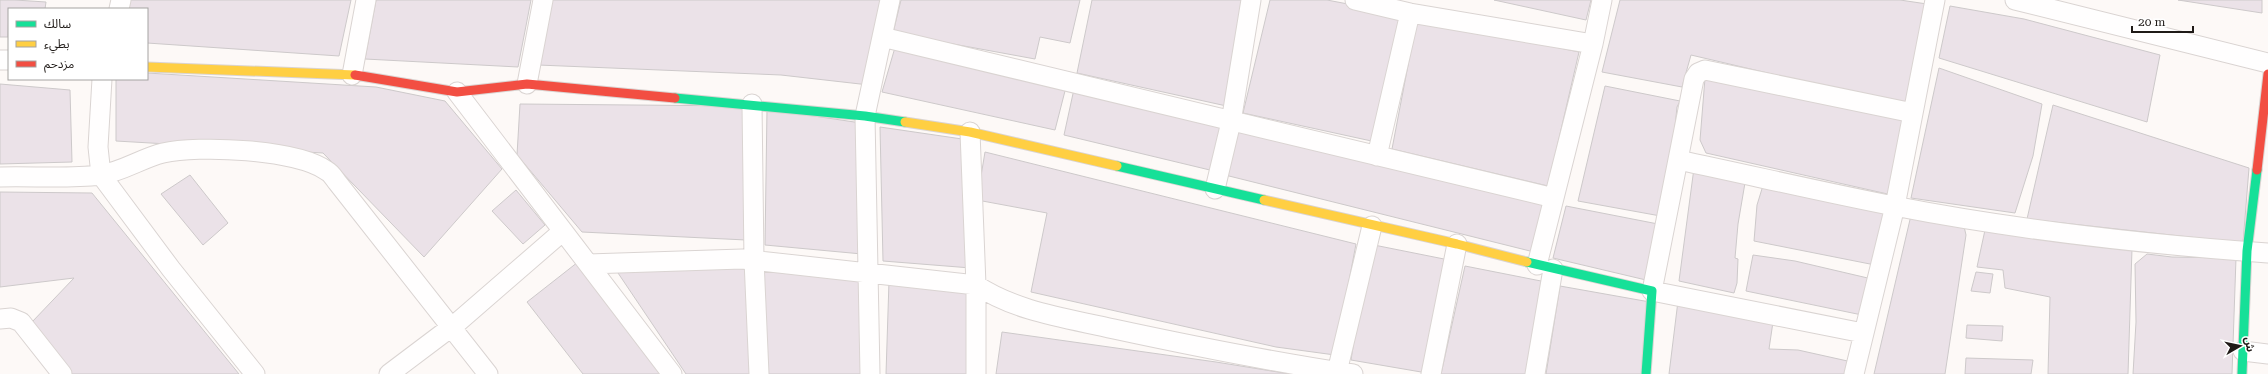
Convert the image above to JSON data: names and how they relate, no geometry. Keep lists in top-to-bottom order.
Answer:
{
  "legend": ["سالك", "بطيء", "مزدحم"],
  "scale_bar": "20 m",
  "north": "right"
}
